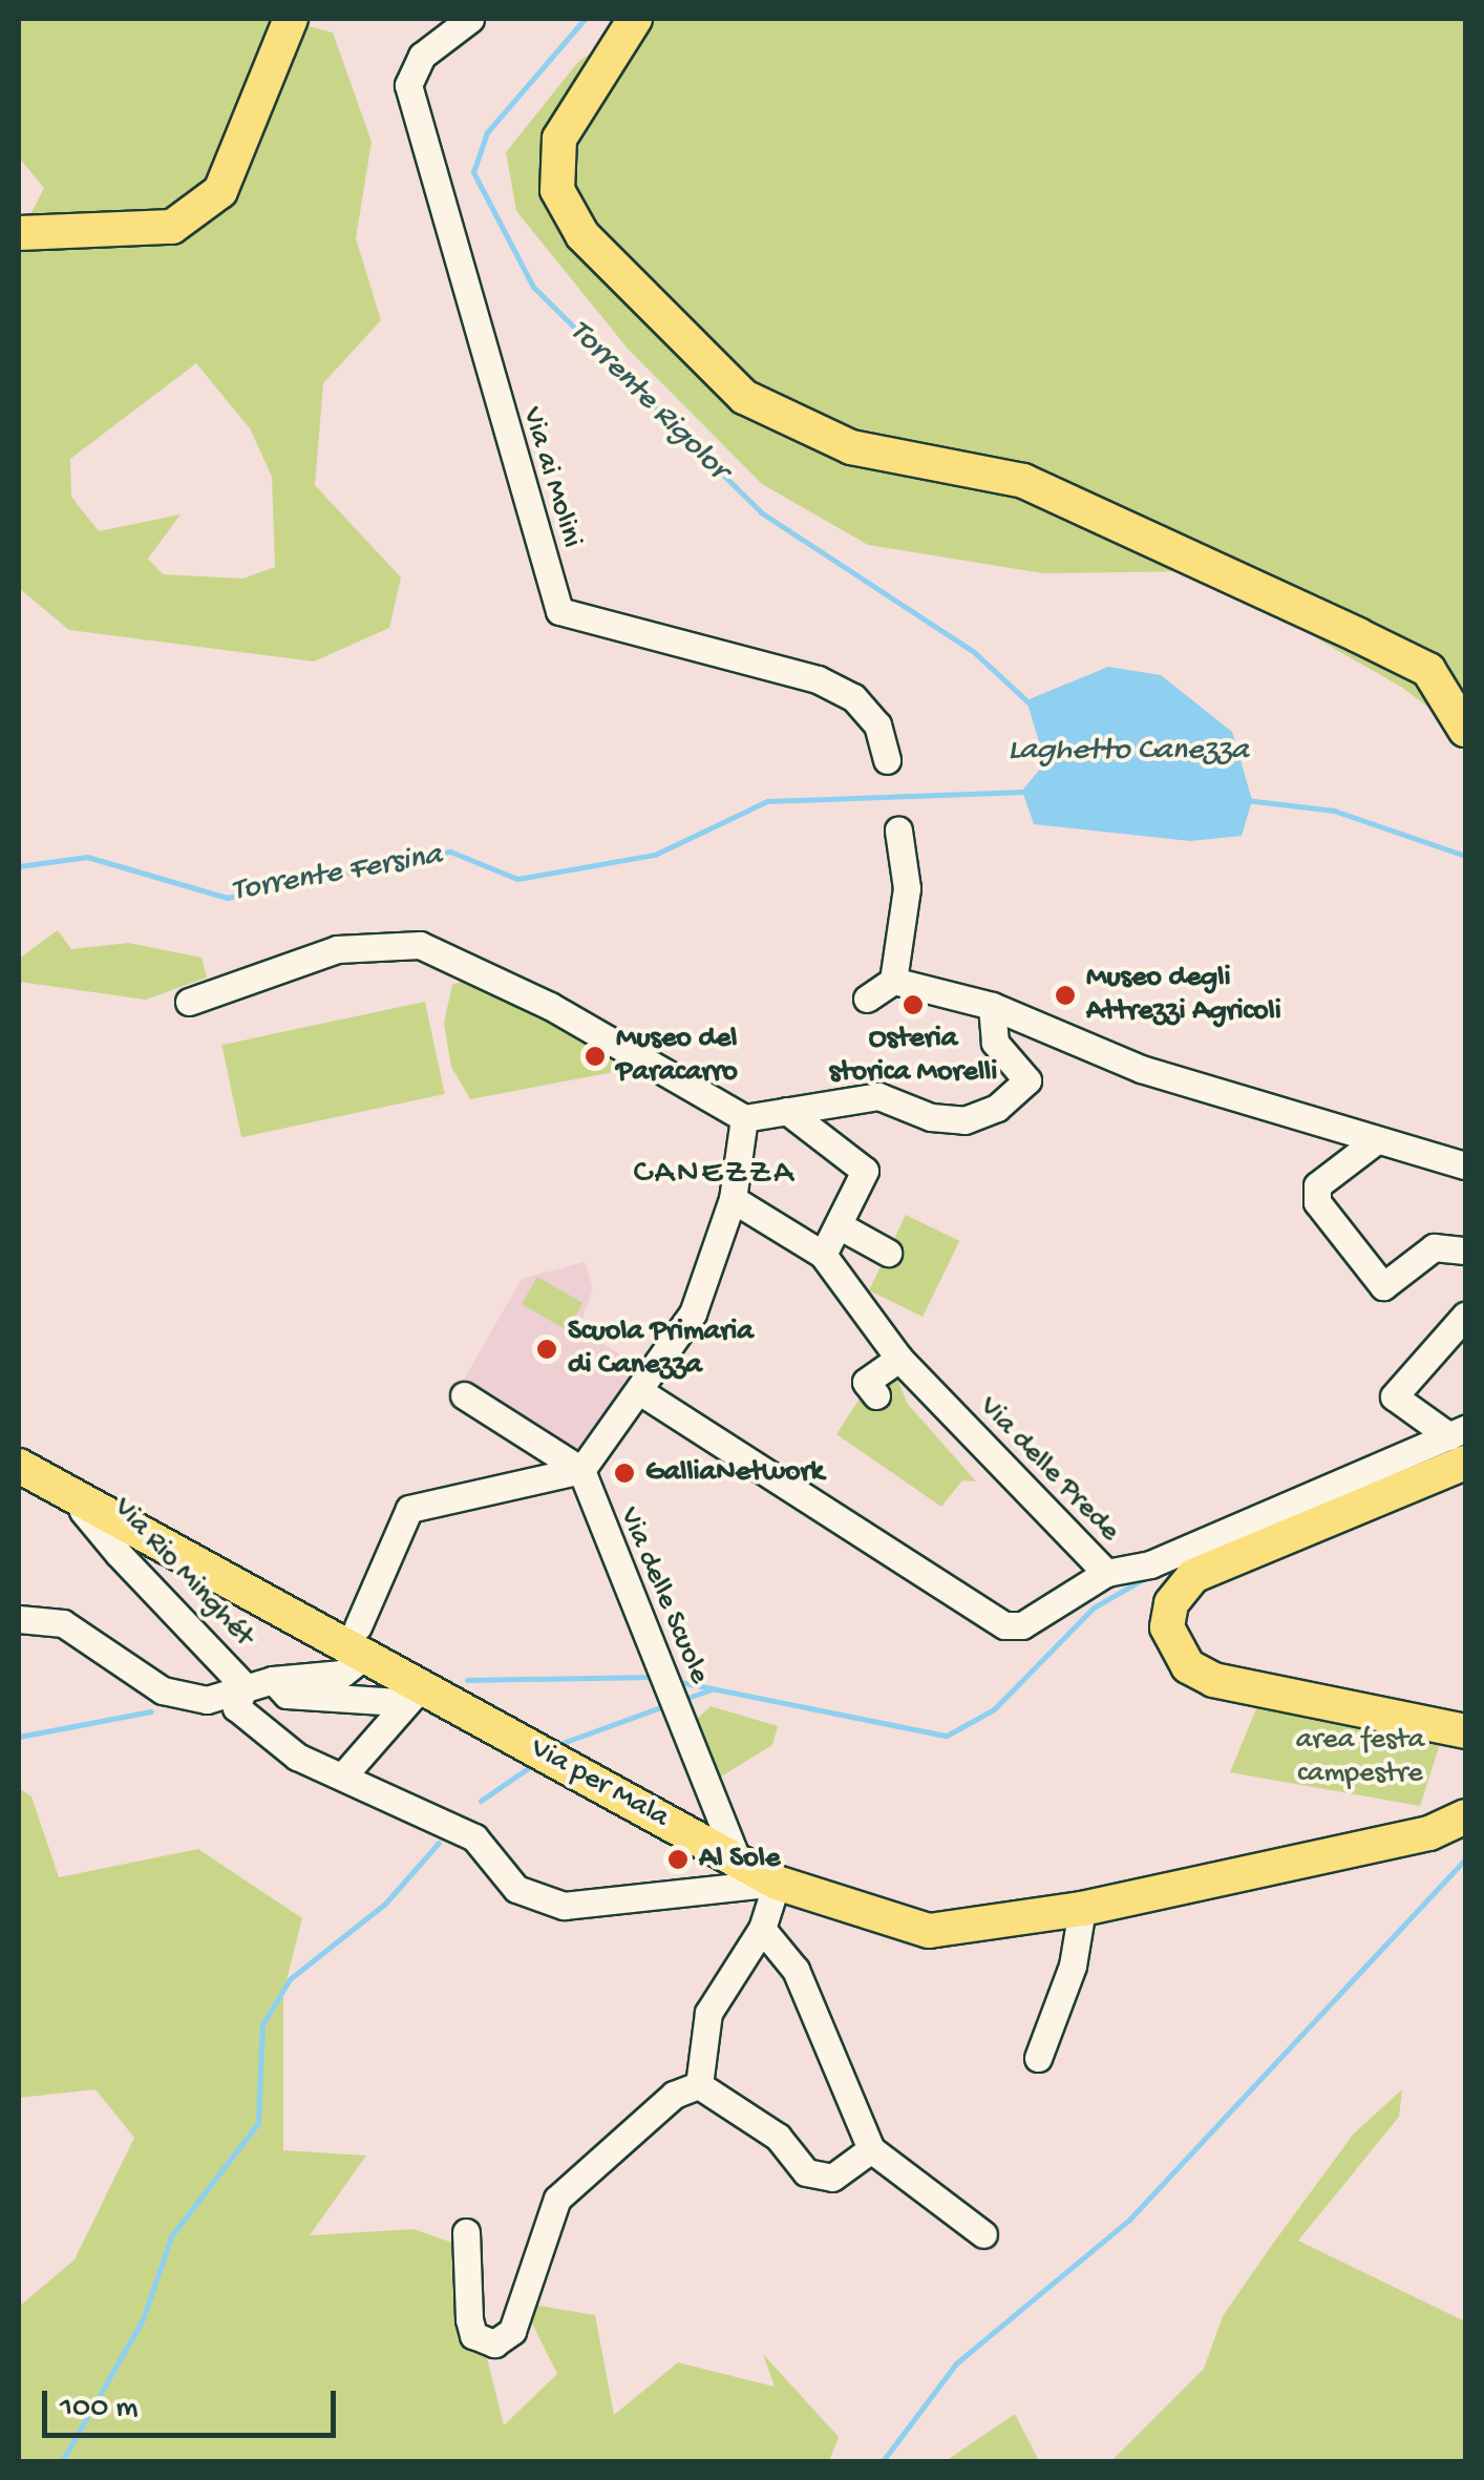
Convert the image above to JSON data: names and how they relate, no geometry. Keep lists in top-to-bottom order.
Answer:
{
  "streets": {
    "main road": ["Via per Mala"],
    "street": [
      "Via ai Molini",
      "Via delle Prede",
      "Via Rio Minghét",
      "Via delle Scuole"
    ]
  },
  "crossings": [
    ["Via Rio Minghét", "Via per Mala"],
    ["Via delle Scuole", "Via per Mala"]
  ],
  "districts": ["CANEZZA"],
  "water": ["Torrente Rigolor", "Laghetto Canezza", "Torrente Fersina"],
  "parks": ["area festa campestre"],
  "places": [
    "Museo degli Attrezzi Agricoli",
    "Osteria storica Morelli",
    "Museo del Paracarro",
    "Scuola Primaria di Canezza",
    "GalliaNetwork",
    "Al Sole"
  ],
  "scale_bar": "100 m"
}
